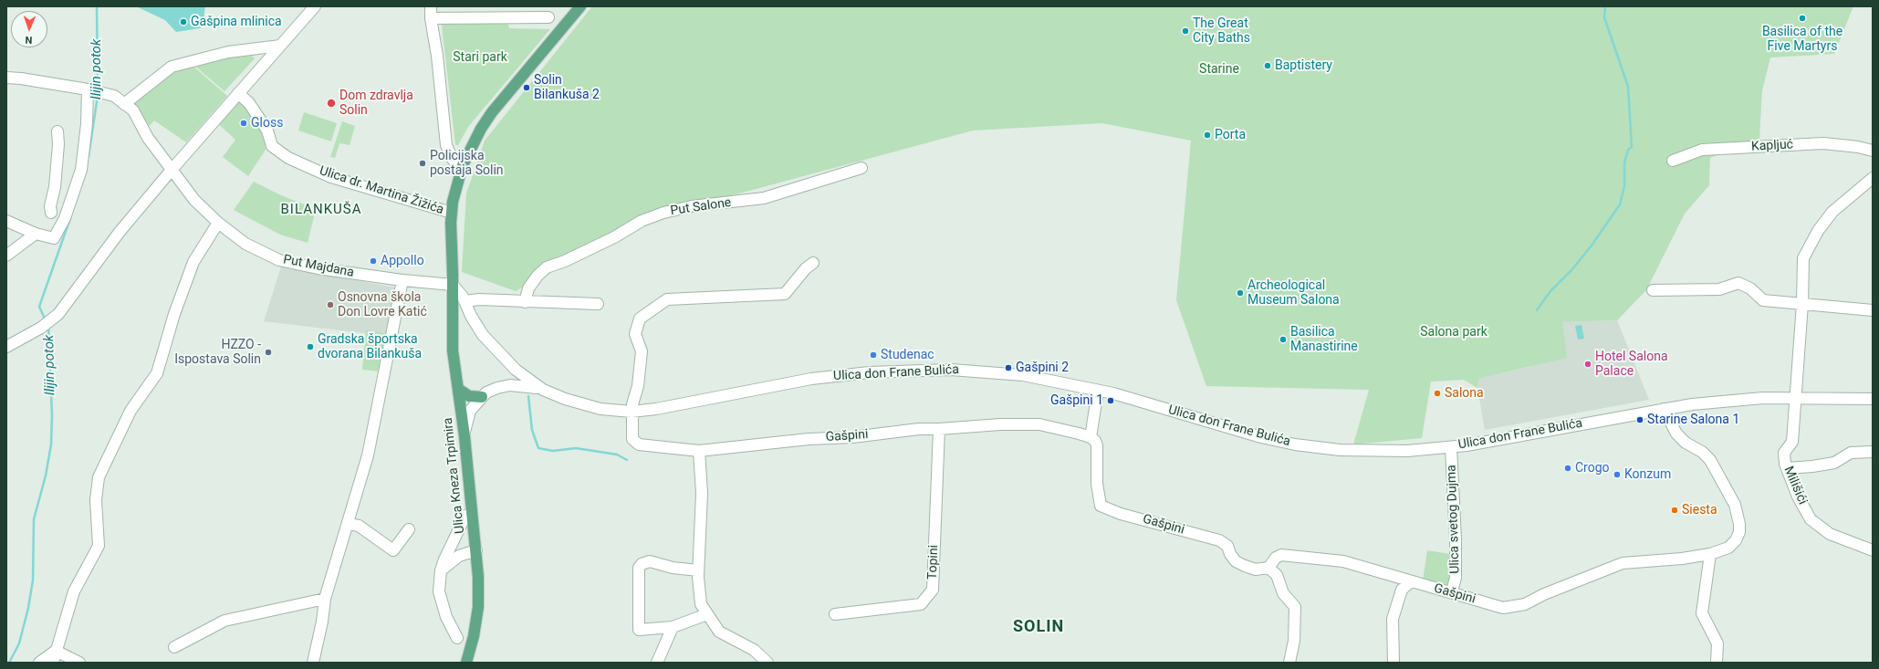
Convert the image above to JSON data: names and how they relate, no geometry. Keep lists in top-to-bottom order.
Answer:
{
  "streets": {
    "main road": ["Ulica Kneza Trpimira"],
    "street": [
      "Kapljuć",
      "Ulica dr. Martina Žižića",
      "Put Salone",
      "Put Majdana",
      "Ulica don Frane Bulića",
      "Gašpini",
      "Milišići",
      "Ulica svetog Dujma",
      "Topini"
    ]
  },
  "crossings": [
    ["Ulica dr. Martina Žižića", "Ulica Kneza Trpimira"],
    ["Put Majdana", "Ulica don Frane Bulića"],
    ["Put Majdana", "Ulica Kneza Trpimira"],
    ["Ulica don Frane Bulića", "Gašpini"],
    ["Ulica don Frane Bulića", "Ulica Kneza Trpimira"],
    ["Ulica don Frane Bulića", "Milišići"],
    ["Ulica don Frane Bulića", "Ulica svetog Dujma"],
    ["Gašpini", "Ulica svetog Dujma"],
    ["Gašpini", "Topini"]
  ],
  "districts": ["BILANKUŠA", "SOLIN"],
  "water": ["Ilijin potok"],
  "parks": ["Stari park", "Starine", "Salona park"],
  "places": [
    "Basilica of the Five Martyrs",
    "Gašpina mlinica",
    "The Great City Baths",
    "Baptistery",
    "Solin Bilankuša 2",
    "Dom zdravlja Solin",
    "Gloss",
    "Porta",
    "Policijska postaja Solin",
    "Appollo",
    "Archeological Museum Salona",
    "Osnovna škola Don Lovre Katić",
    "Basilica Manastirine",
    "Gradska športska dvorana Bilankuša",
    "HZZO - Ispostava Solin",
    "Studenac",
    "Hotel Salona Palace",
    "Gašpini 2",
    "Salona",
    "Gašpini 1",
    "Starine Salona 1",
    "Crogo",
    "Konzum",
    "Siesta"
  ],
  "north": "bottom"
}
